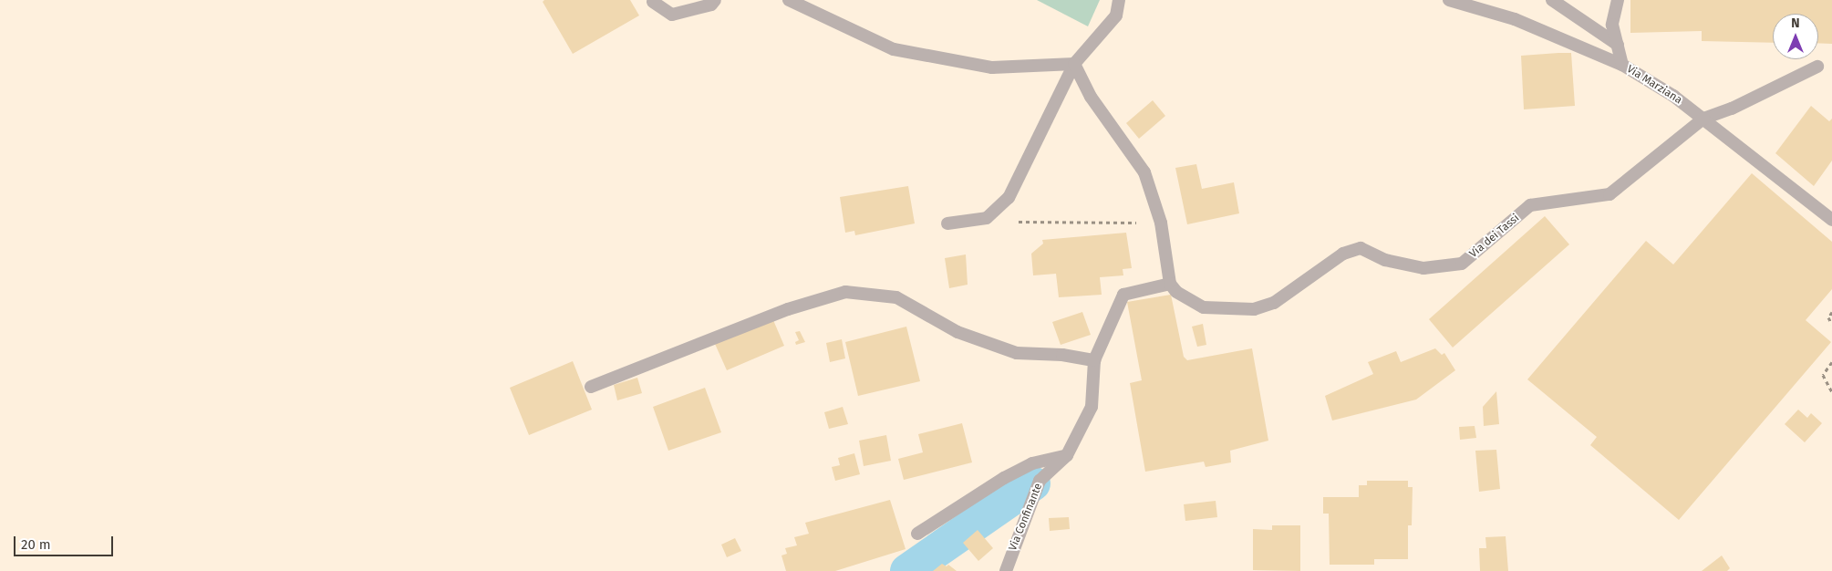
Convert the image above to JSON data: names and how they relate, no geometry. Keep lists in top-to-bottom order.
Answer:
{
  "streets": {
    "street": ["Via Marziana", "Via dei Tassi", "Via Confinante"]
  },
  "crossings": [
    ["Via Marziana", "Via dei Tassi"],
    ["Via dei Tassi", "Via Confinante"]
  ],
  "scale_bar": "20 m",
  "north": "top"
}
